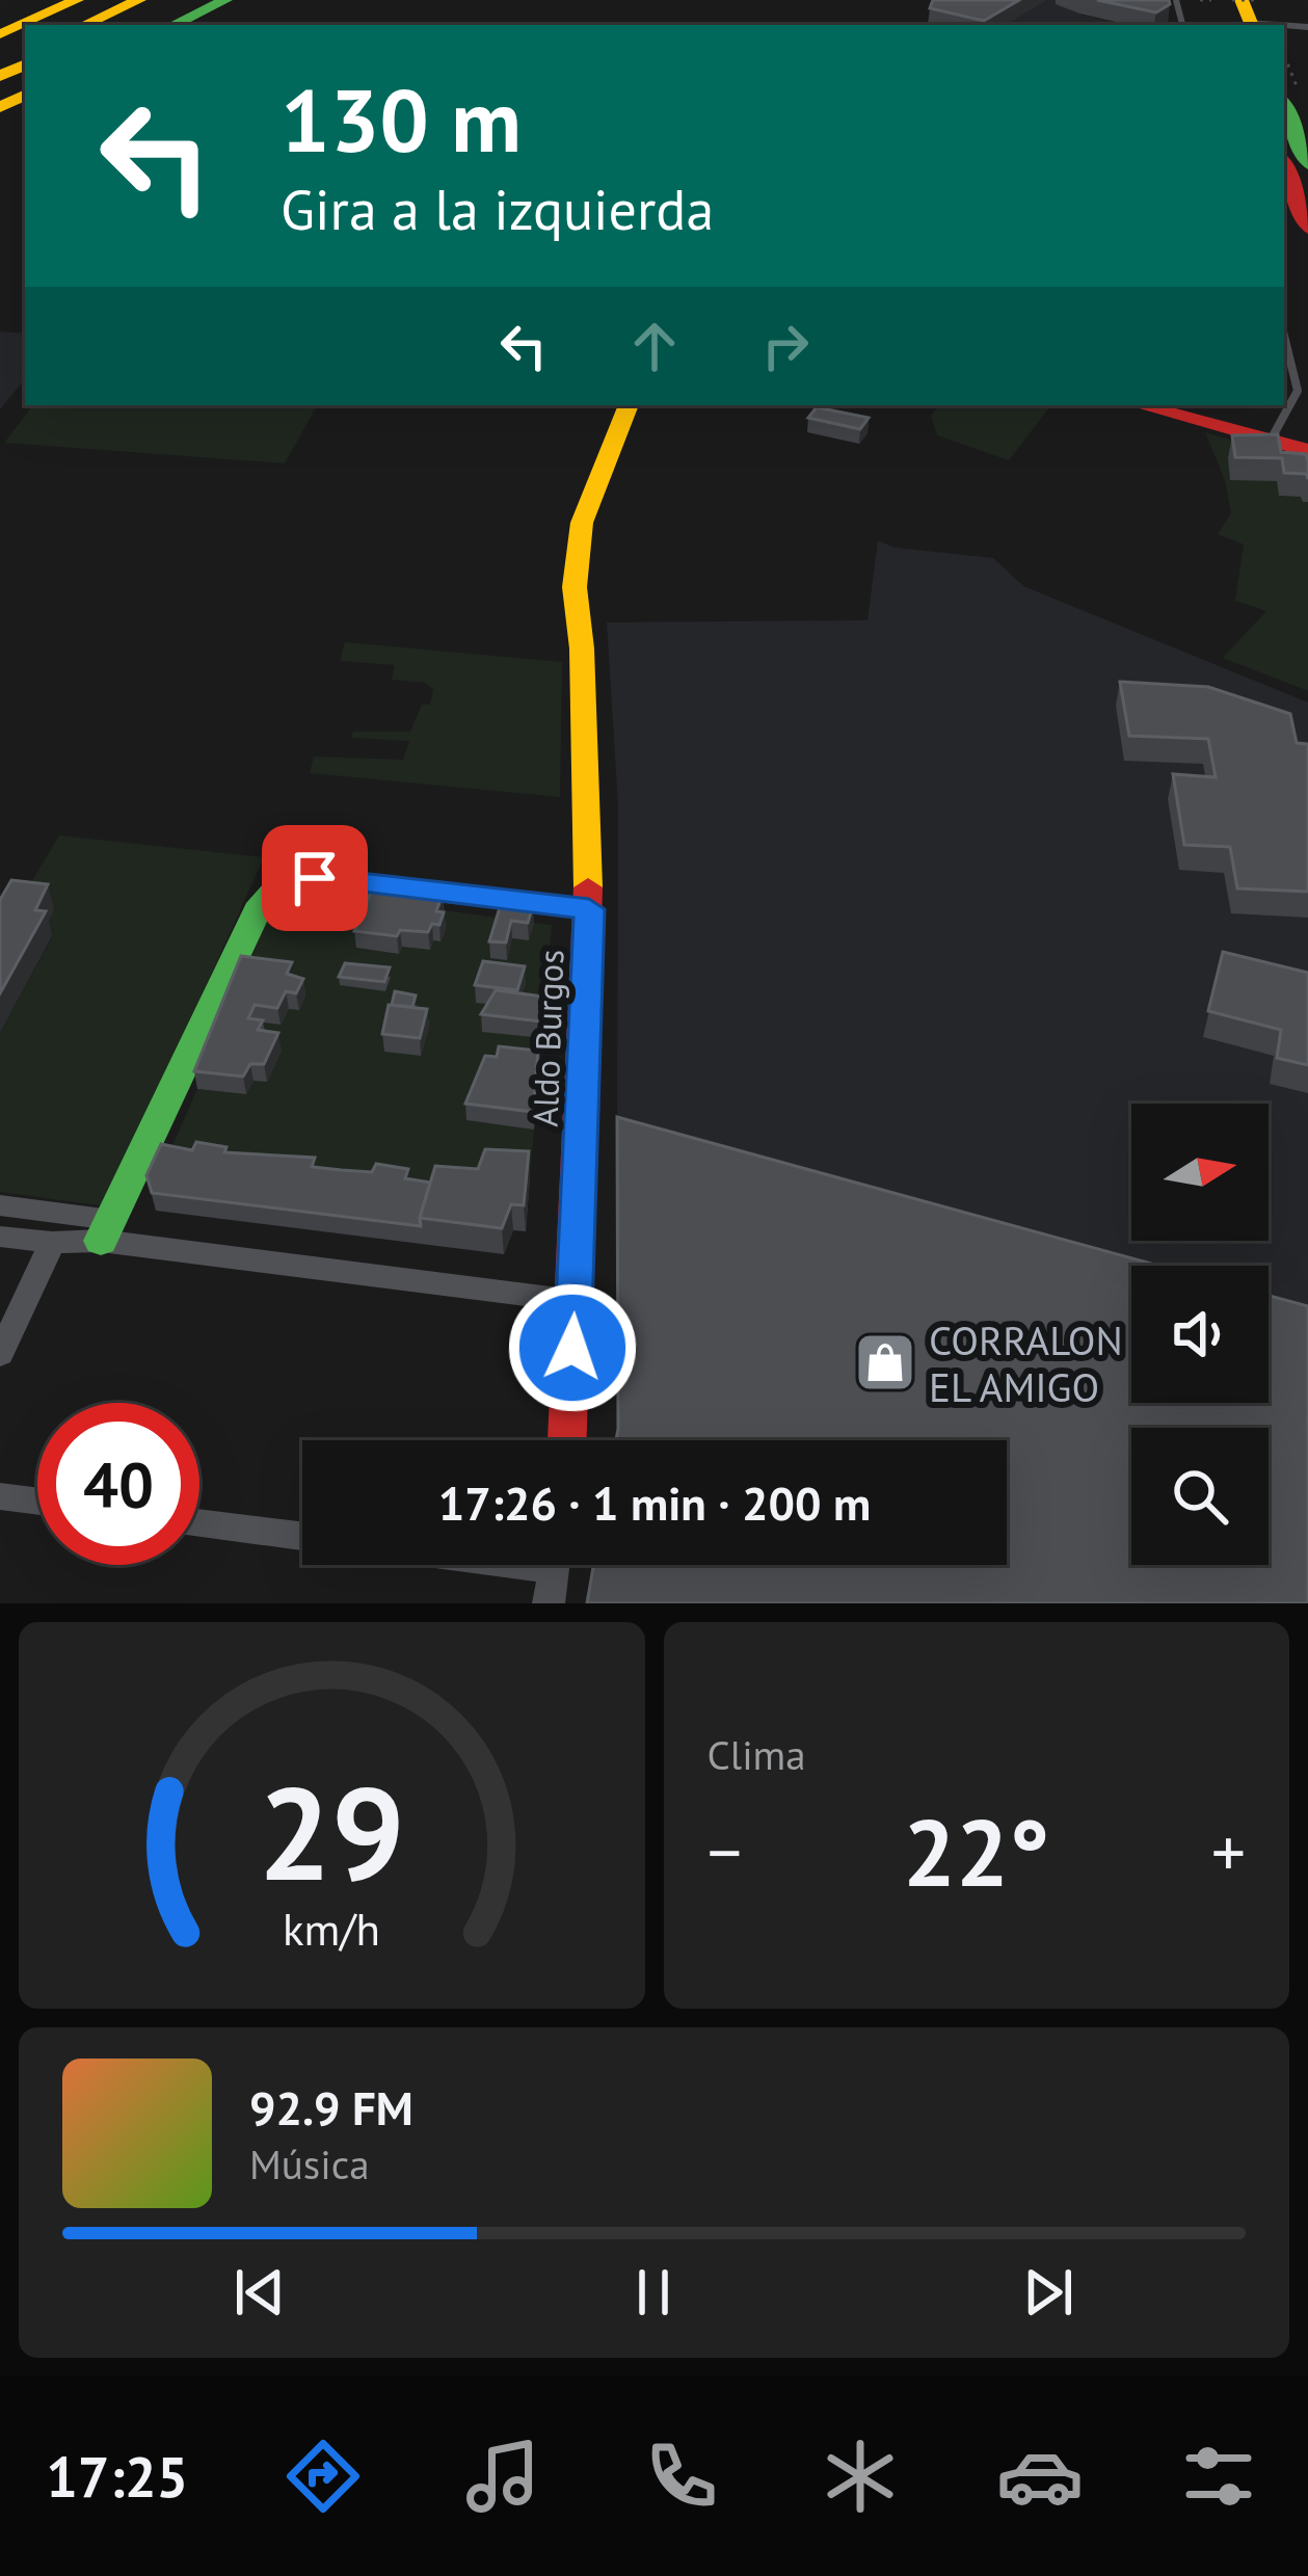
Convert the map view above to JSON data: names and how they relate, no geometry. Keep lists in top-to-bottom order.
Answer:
{
  "streets": {
    "main road": ["Aldo Burgos"]
  },
  "places": {
    "shop": ["CORRALON EL AMIGO"]
  },
  "north": "right",
  "page": {
    "turn": ["130 m", "Gira a la izquierda"],
    "limit": "40",
    "trip": "17:26 · 1 min · 200 m",
    "tile": "Clima",
    "heat": ["−", "22°", "+"],
    "song": ["92.9 FM", "Música"],
    "tabs": "17:25",
    "gauge": ["29", "km/h"]
  }
}
